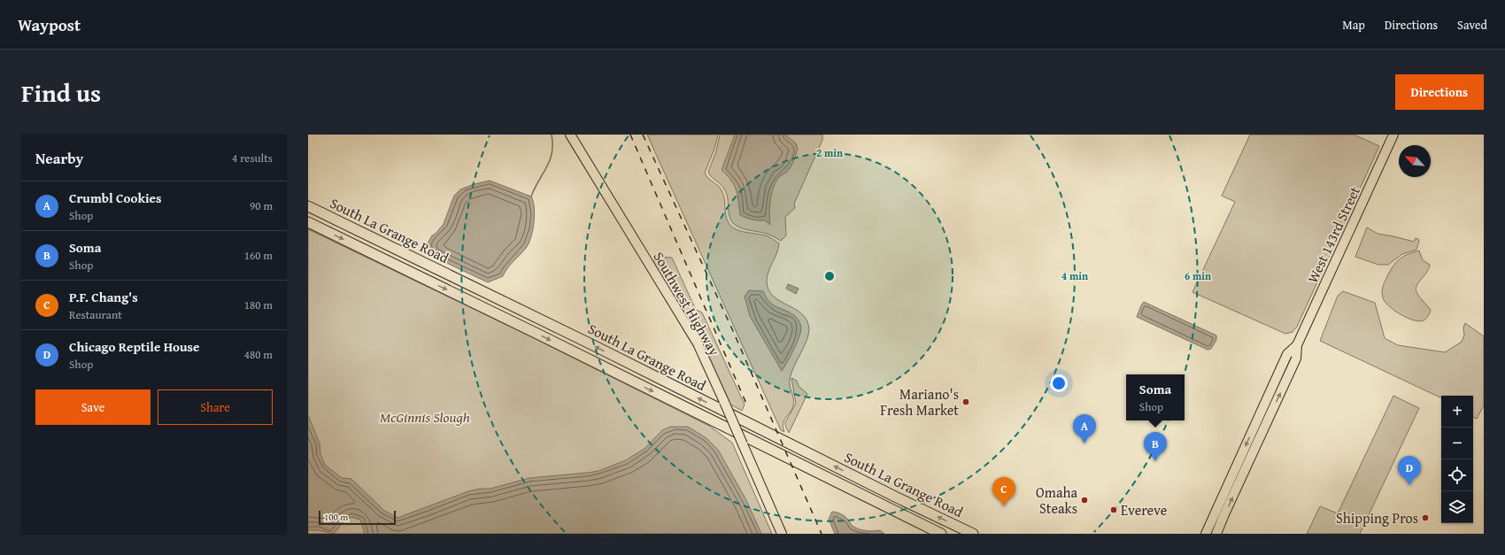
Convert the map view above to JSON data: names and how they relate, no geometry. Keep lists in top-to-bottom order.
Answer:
{
  "streets": {
    "highway": ["South La Grange Road"],
    "main road": ["West 143rd Street", "Southwest Highway"]
  },
  "parks": ["McGinnis Slough"],
  "places": [
    "Mariano's Fresh Market",
    "Omaha Steaks",
    "Evereve",
    "Shipping Pros"
  ],
  "scale_bar": "100 m",
  "north": "top left",
  "page": {
    "header": "Waypost",
    "nav": ["Map", "Directions", "Saved"],
    "title": "Find us",
    "buttons": [
      "Directions",
      ["Save", "Share"]
    ],
    "heading": ["Nearby", "4 results"],
    "list": [
      {
        "mark": "A",
        "name": "Crumbl Cookies",
        "note": "Shop",
        "value": "90 m"
      },
      {
        "mark": "B",
        "name": "Soma",
        "note": "Shop",
        "value": "160 m"
      },
      {
        "mark": "C",
        "name": "P.F. Chang's",
        "note": "Restaurant",
        "value": "180 m"
      },
      {
        "mark": "D",
        "name": "Chicago Reptile House",
        "note": "Shop",
        "value": "480 m"
      }
    ],
    "popup": ["Soma", "Shop"],
    "map_buttons": ["+", "−"],
    "pins": [
      "A",
      "B",
      "D",
      "C"
    ],
    "scale": "100 m"
  },
  "rings": ["2 min", "4 min", "6 min"]
}
